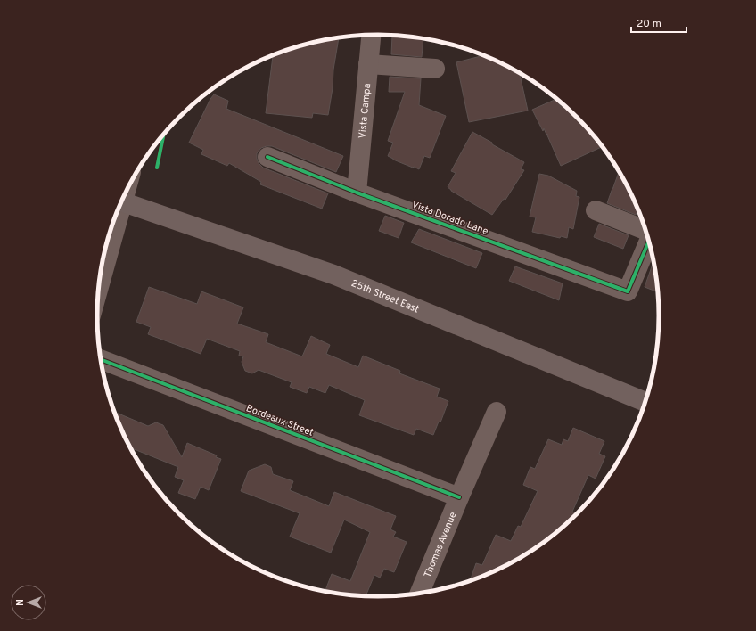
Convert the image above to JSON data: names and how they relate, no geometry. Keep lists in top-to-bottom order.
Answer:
{
  "streets": {
    "main road": ["25th Street East"],
    "street": [
      "Vista Campa",
      "Vista Dorado Lane",
      "Bordeaux Street",
      "Thomas Avenue"
    ]
  },
  "crossings": [
    ["Vista Campa", "Vista Dorado Lane"],
    ["Bordeaux Street", "Thomas Avenue"]
  ],
  "scale_bar": "20 m",
  "north": "left"
}
